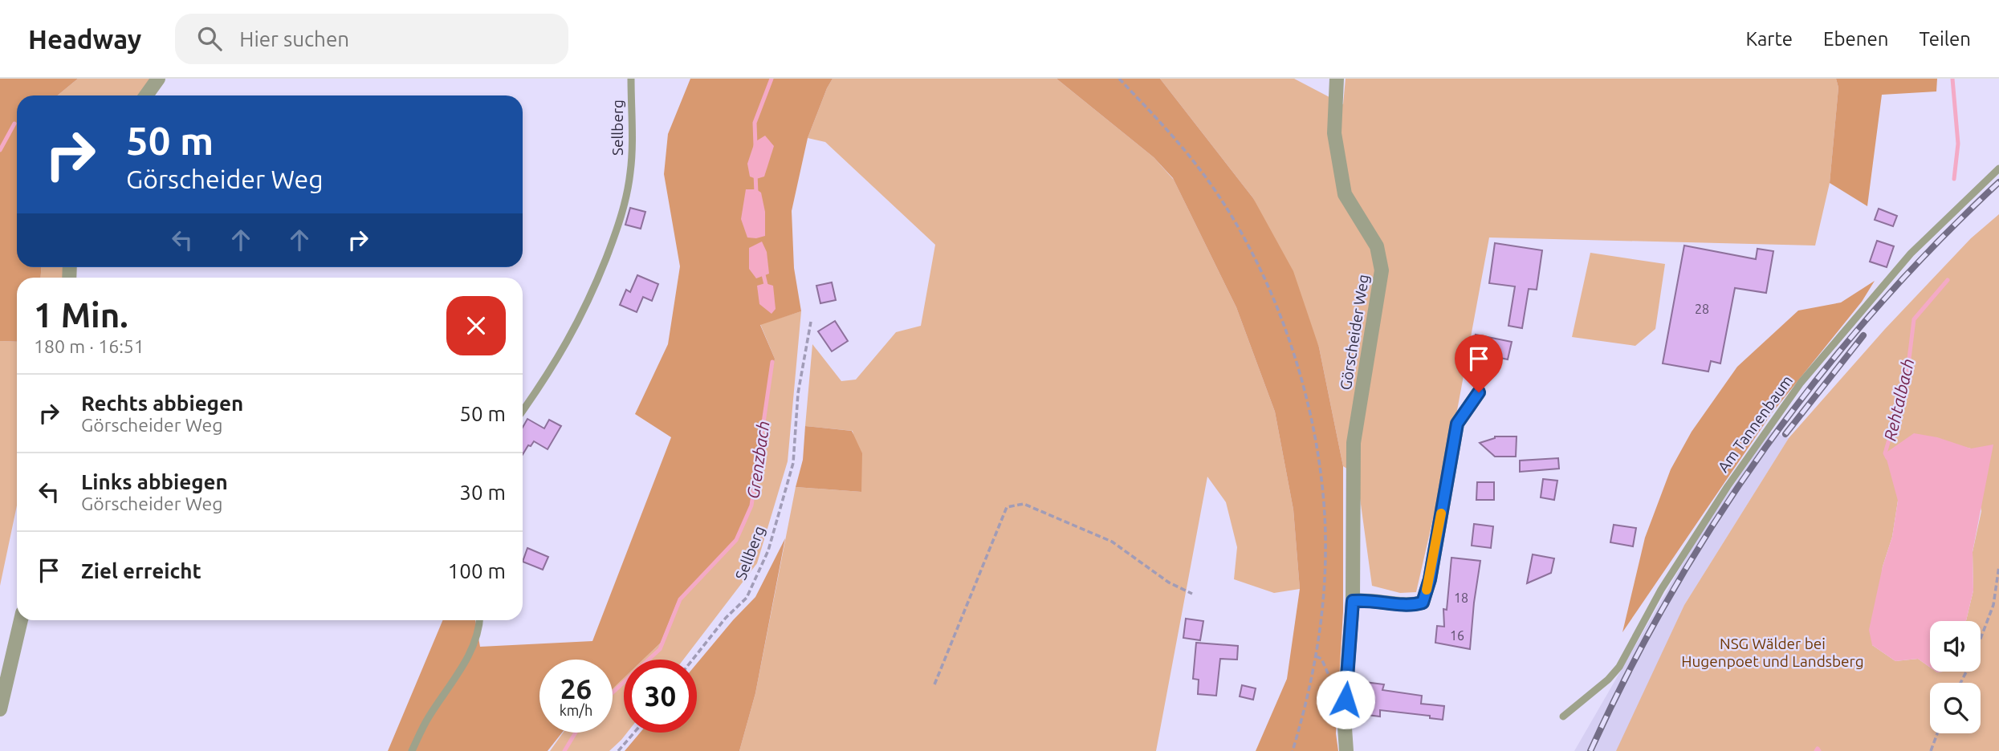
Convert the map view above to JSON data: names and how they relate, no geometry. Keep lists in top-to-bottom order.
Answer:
{
  "streets": {
    "street": ["Görscheider Weg"],
    "lane": ["Sellberg", "Am Tannenbaum"]
  },
  "water": ["Rehtalbach", "Grenzbach"],
  "parks": ["NSG Wälder bei Hugenpoet und Landsberg"],
  "house_numbers": ["28", "18", "16"],
  "page": {
    "header": "Headway",
    "search": "Hier suchen",
    "nav": ["Karte", "Ebenen", "Teilen"],
    "turn": ["50 m", "Görscheider Weg"],
    "heading": ["1 Min.", "180 m · 16:51"],
    "list": [
      {
        "name": "Rechts abbiegen",
        "note": "Görscheider Weg",
        "value": "50 m"
      },
      {
        "name": "Links abbiegen",
        "note": "Görscheider Weg",
        "value": "30 m"
      },
      {
        "name": "Ziel erreicht",
        "value": "100 m"
      }
    ],
    "speed": "26 km/h",
    "limit": "30"
  }
}
